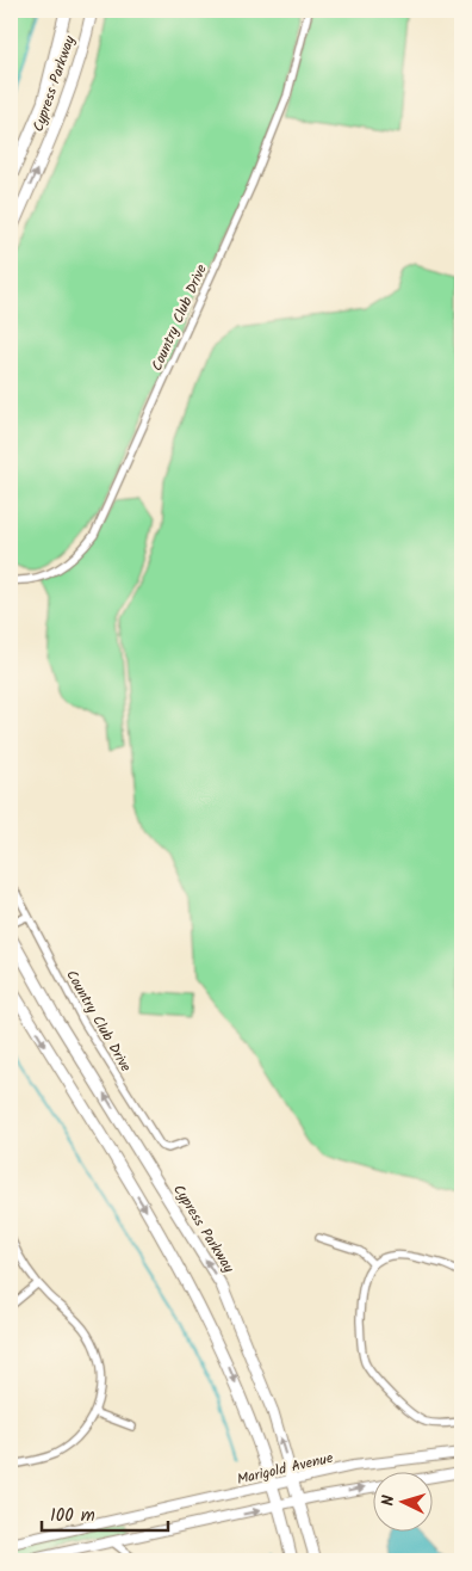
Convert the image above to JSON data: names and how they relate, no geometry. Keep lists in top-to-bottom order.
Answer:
{
  "streets": {
    "main road": ["Cypress Parkway", "Marigold Avenue"],
    "street": ["Country Club Drive"]
  },
  "crossings": [
    ["Cypress Parkway", "Marigold Avenue"]
  ],
  "scale_bar": "100 m",
  "north": "left"
}
